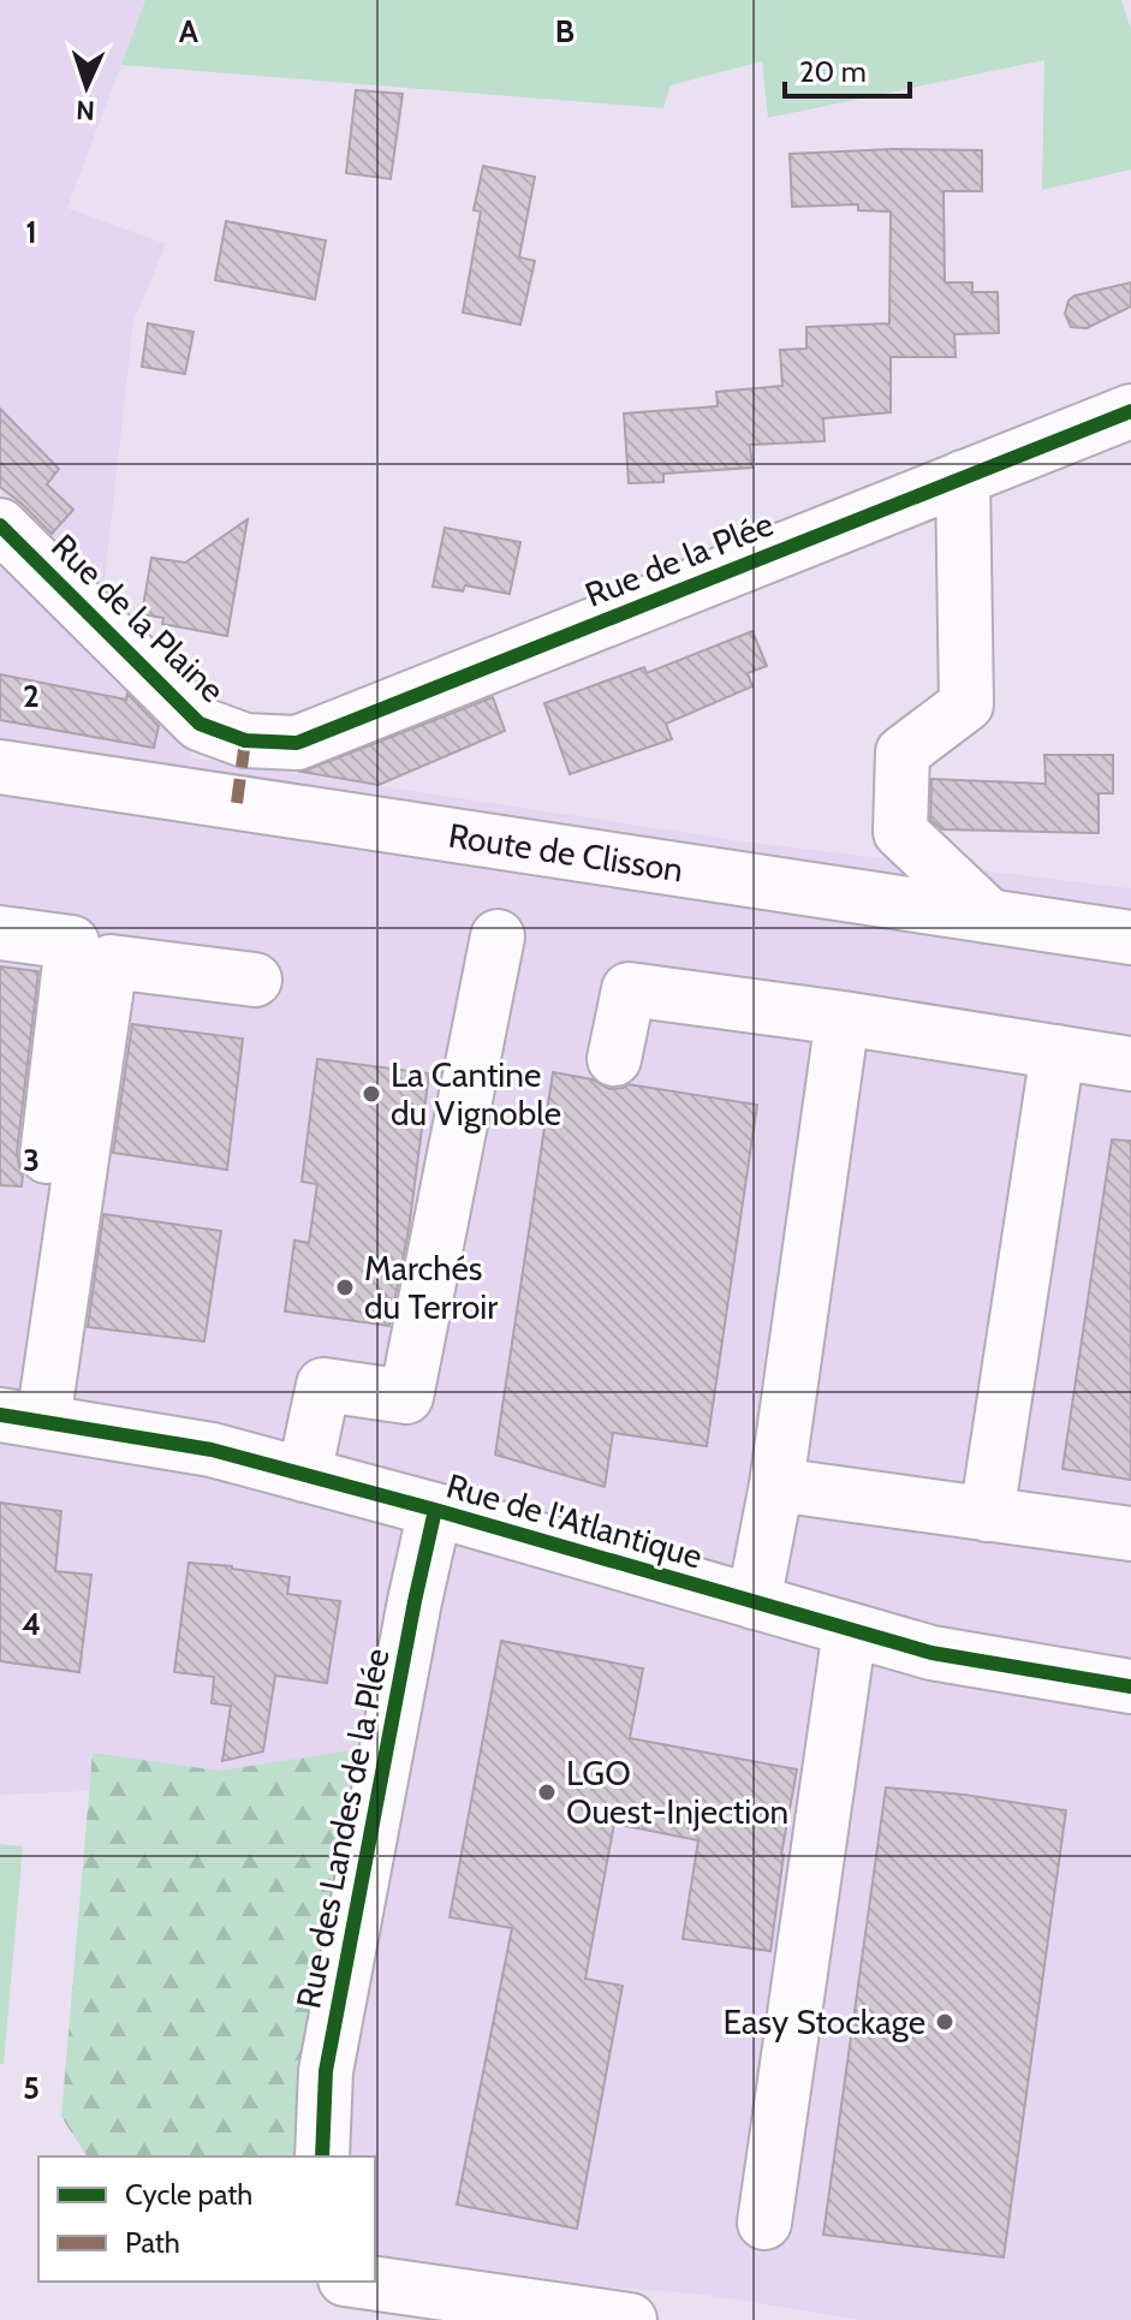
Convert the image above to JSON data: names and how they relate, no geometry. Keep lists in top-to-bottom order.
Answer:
{
  "streets": {
    "street": [
      "Rue de la Plée",
      "Rue de la Plaine",
      "Route de Clisson",
      "Rue de l'Atlantique",
      "Rue des Landes de la Plée"
    ]
  },
  "crossings": [
    ["Rue de la Plée", "Rue de la Plaine"],
    ["Rue de l'Atlantique", "Rue des Landes de la Plée"]
  ],
  "places": [
    "La Cantine du Vignoble",
    "Marchés du Terroir",
    "LGO Ouest-Injection",
    "Easy Stockage"
  ],
  "legend": ["Cycle path", "Path"],
  "scale_bar": "20 m",
  "north": "bottom",
  "grid": {
    "columns": ["A", "B"],
    "rows": [
      "1",
      "2",
      "3",
      "4",
      "5"
    ]
  }
}
